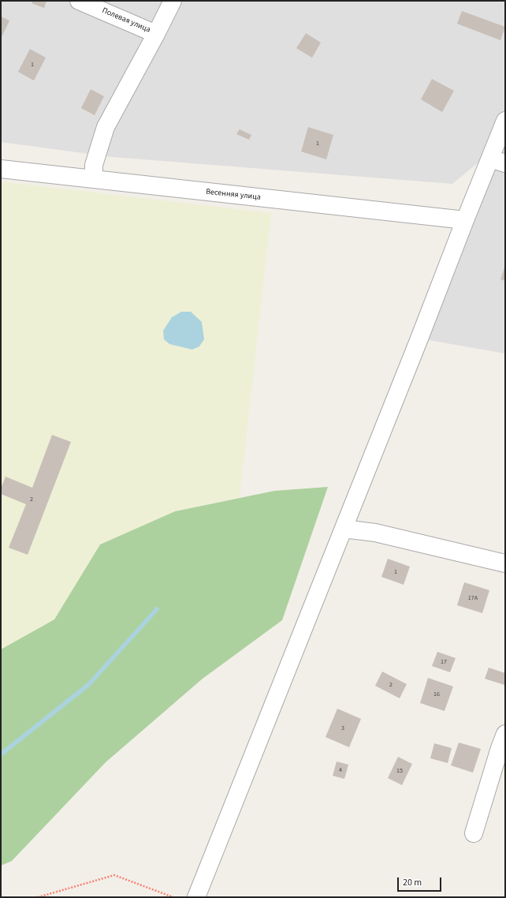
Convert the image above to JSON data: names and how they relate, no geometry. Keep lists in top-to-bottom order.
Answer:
{
  "streets": {
    "street": ["Полевая улица", "Весенняя улица"]
  },
  "house_numbers": [
    "1",
    "1",
    "2",
    "1",
    "17А",
    "17",
    "2",
    "16",
    "3",
    "4",
    "15"
  ],
  "scale_bar": "20 m"
}
